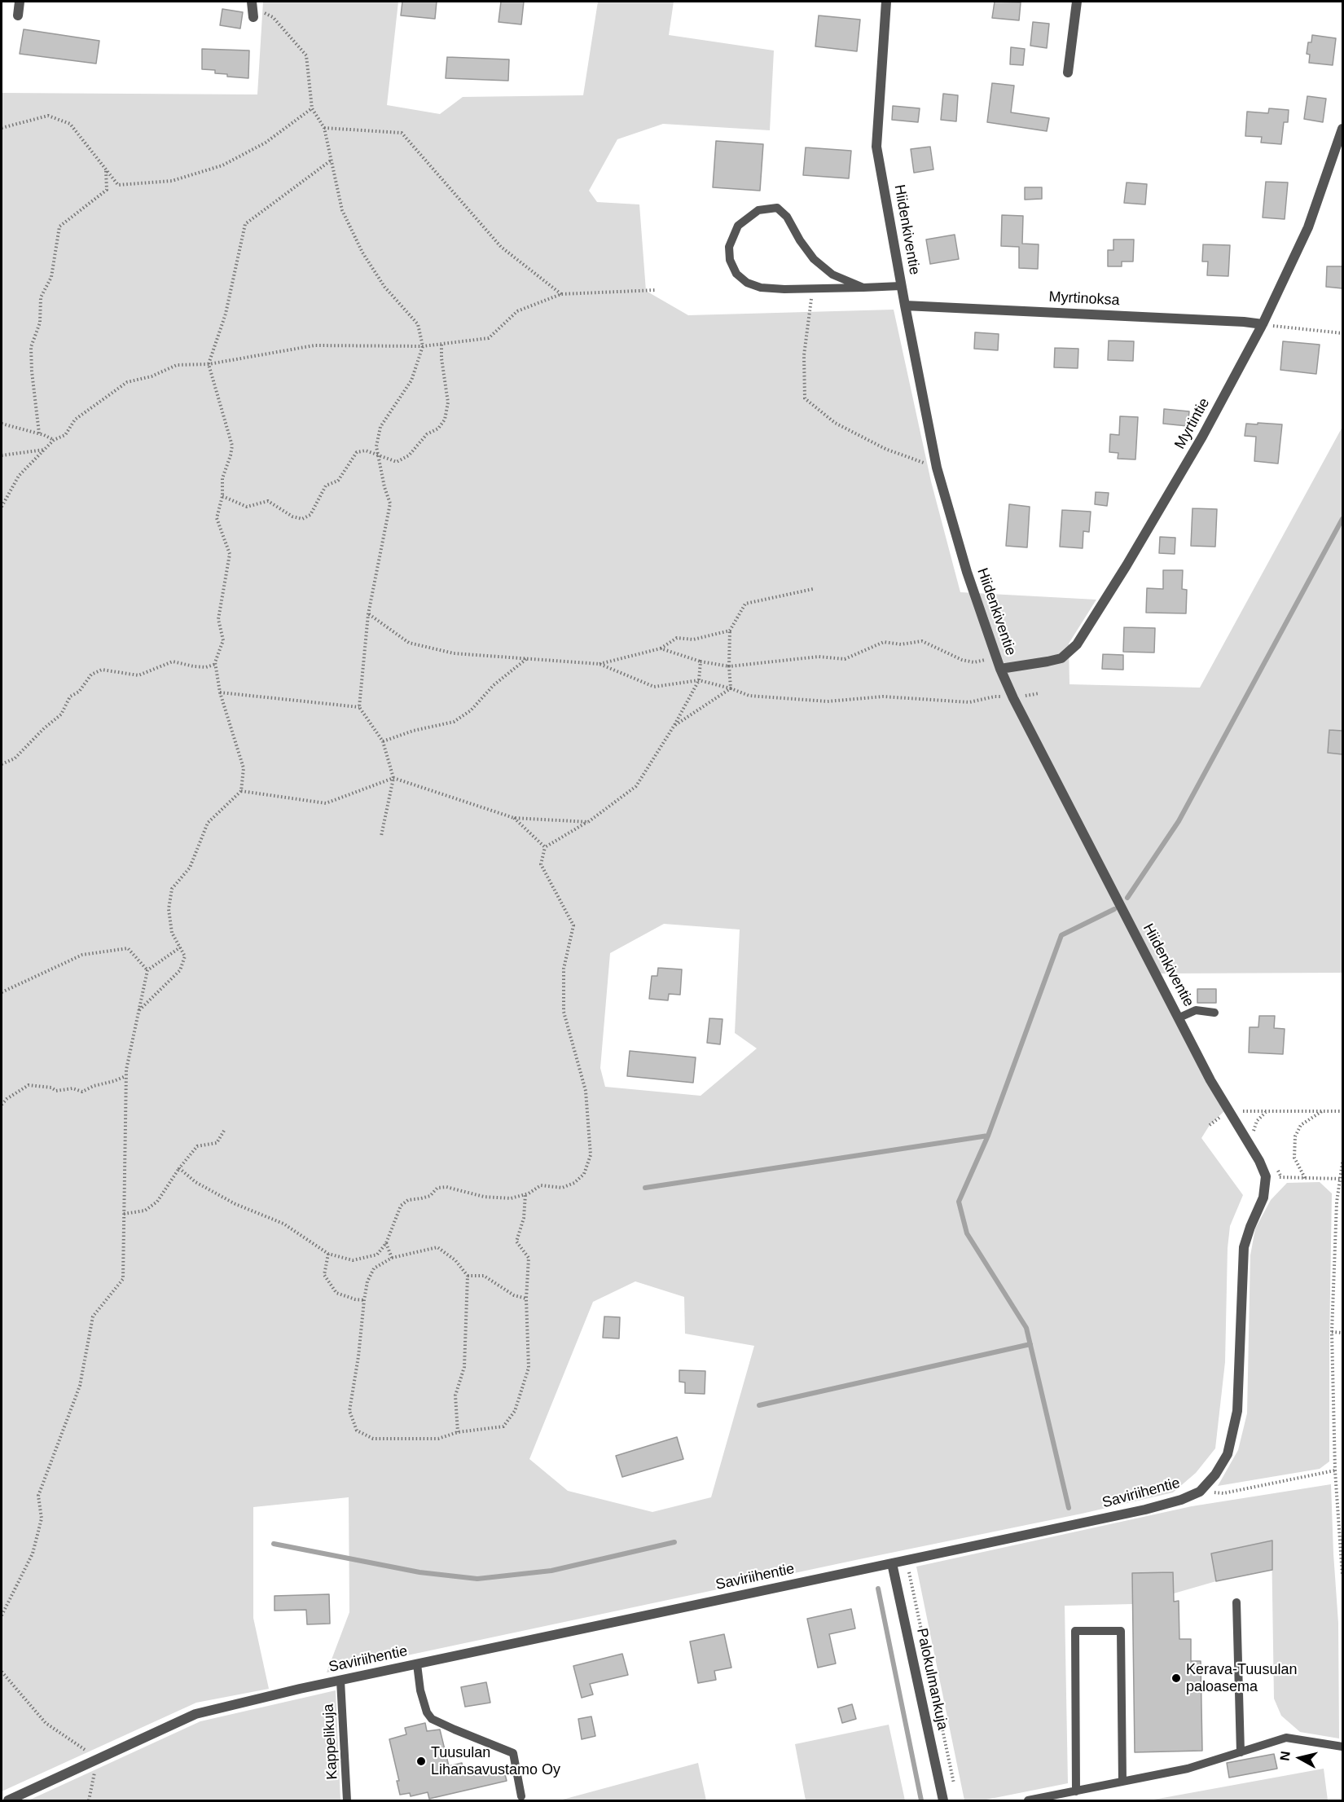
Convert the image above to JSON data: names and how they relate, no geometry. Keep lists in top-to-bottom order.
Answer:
{
  "streets": {
    "street": [
      "Hiidenkiventie",
      "Myrtinoksa",
      "Myrtintie",
      "Saviriihentie",
      "Palokulmankuja"
    ],
    "lane": ["Kappelikuja"]
  },
  "crossings": [
    ["Hiidenkiventie", "Myrtinoksa"],
    ["Hiidenkiventie", "Myrtintie"],
    ["Hiidenkiventie", "Saviriihentie"],
    ["Myrtinoksa", "Myrtintie"],
    ["Saviriihentie", "Palokulmankuja"],
    ["Saviriihentie", "Kappelikuja"]
  ],
  "places": ["Kerava-Tuusulan paloasema", "Tuusulan Lihansavustamo Oy"],
  "north": "left"
}
